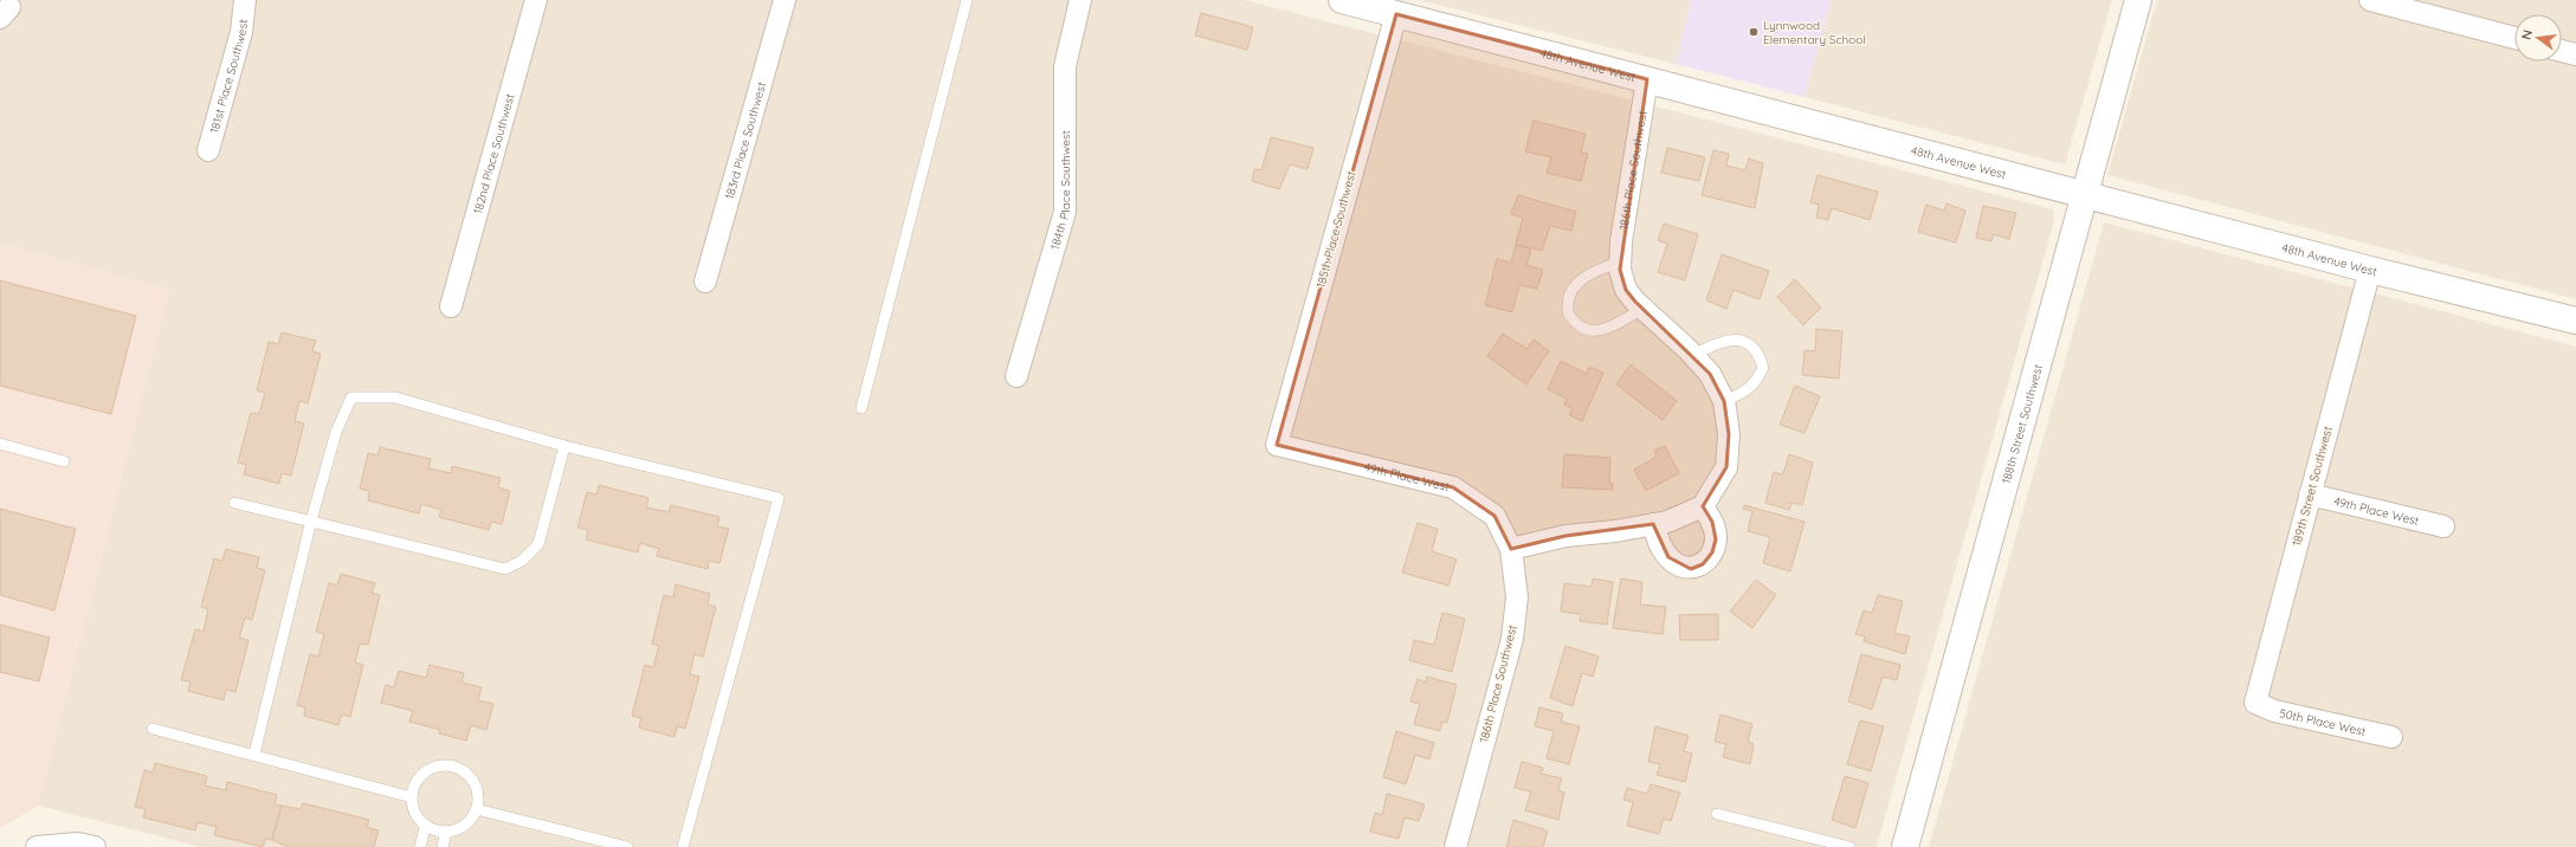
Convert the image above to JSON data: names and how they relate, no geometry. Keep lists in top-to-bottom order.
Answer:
{
  "streets": {
    "street": [
      "48th Avenue West",
      "181st Place Southwest",
      "183rd Place Southwest",
      "182nd Place Southwest",
      "186th Place Southwest",
      "184th Place Southwest",
      "185th Place Southwest",
      "188th Street Southwest",
      "49th Place West",
      "189th Street Southwest",
      "50th Place West"
    ]
  },
  "crossings": [
    ["48th Avenue West", "186th Place Southwest"],
    ["48th Avenue West", "185th Place Southwest"],
    ["48th Avenue West", "188th Street Southwest"],
    ["48th Avenue West", "189th Street Southwest"],
    ["186th Place Southwest", "49th Place West"],
    ["185th Place Southwest", "49th Place West"],
    ["49th Place West", "189th Street Southwest"],
    ["189th Street Southwest", "50th Place West"]
  ],
  "places": ["Lynnwood Elementary School"],
  "north": "left"
}
